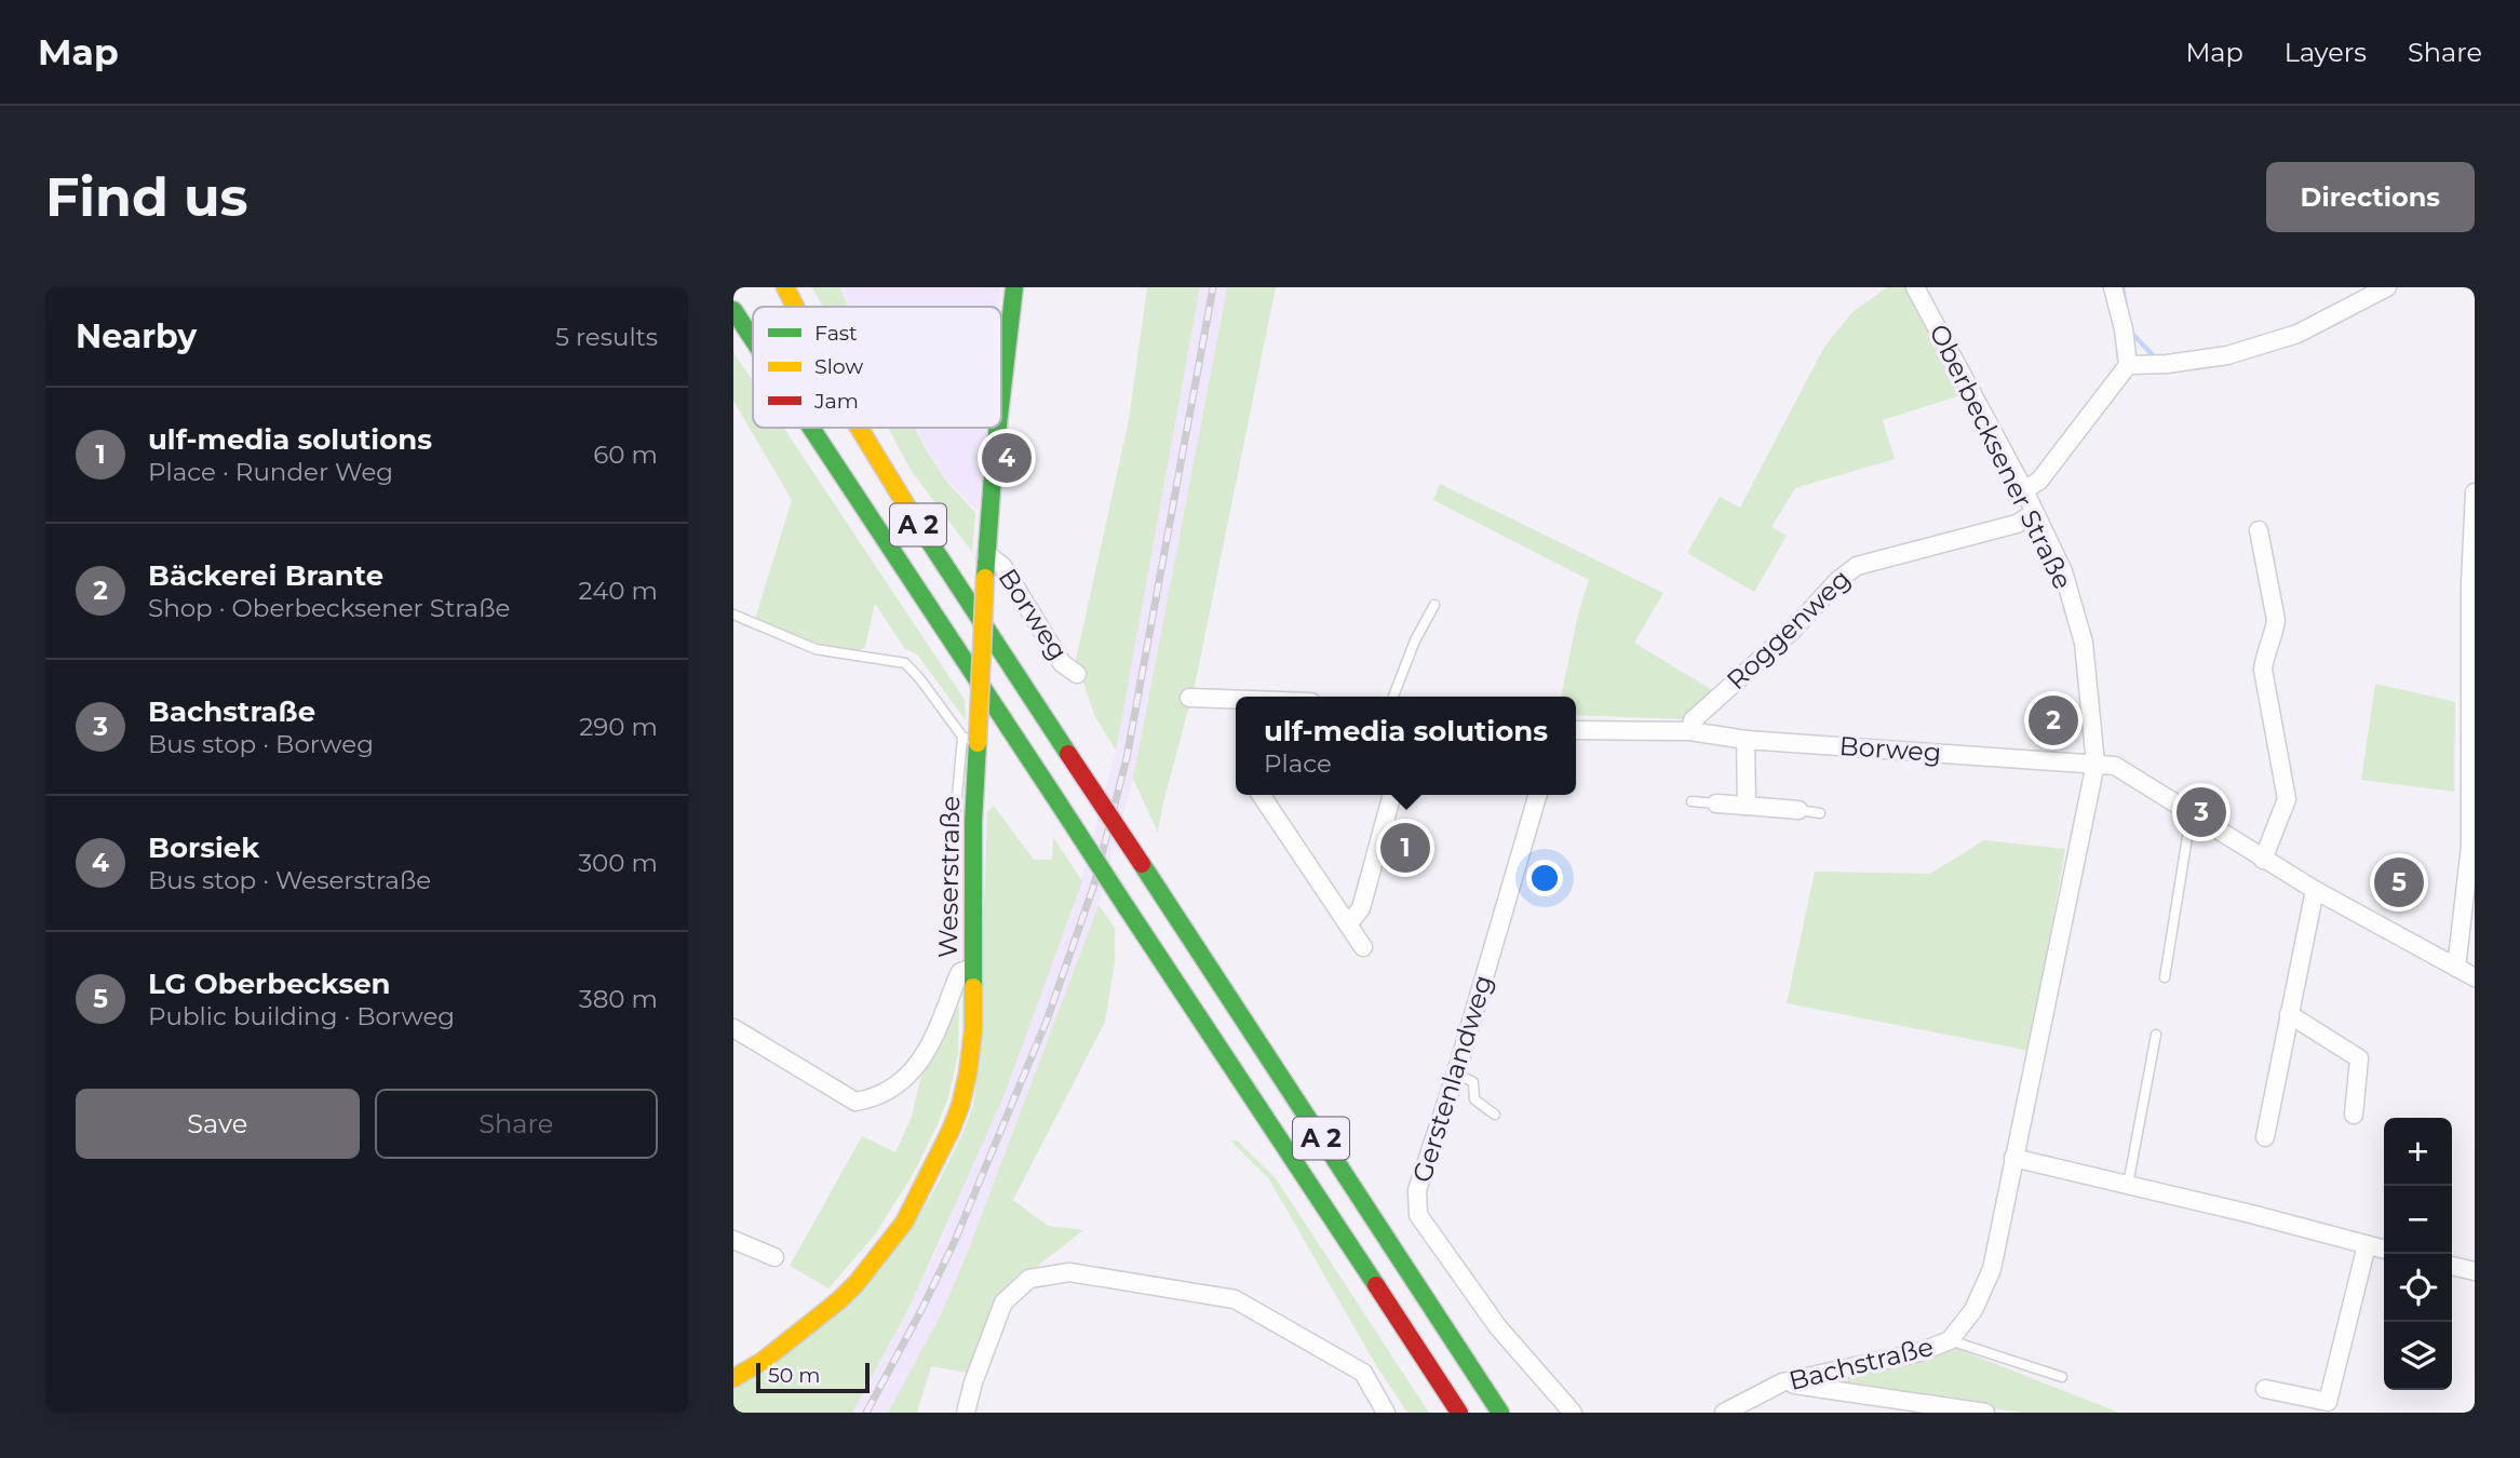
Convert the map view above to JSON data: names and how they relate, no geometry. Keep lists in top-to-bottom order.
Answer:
{
  "streets": {
    "main road": ["A 2", "Weserstraße"],
    "street": [
      "Oberbecksener Straße",
      "Borweg",
      "Roggenweg",
      "Gerstenlandweg",
      "Bachstraße"
    ]
  },
  "crossings": [
    ["Oberbecksener Straße", "Borweg"],
    ["Oberbecksener Straße", "Roggenweg"],
    ["Oberbecksener Straße", "Bachstraße"],
    ["Borweg", "Roggenweg"],
    ["Borweg", "Weserstraße"],
    ["Borweg", "Bachstraße"]
  ],
  "legend": ["Fast", "Slow", "Jam"],
  "scale_bar": "50 m",
  "page": {
    "header": "Map",
    "nav": ["Map", "Layers", "Share"],
    "buttons": [
      "Directions",
      ["Save", "Share"]
    ],
    "title": "Find us",
    "heading": ["Nearby", "5 results"],
    "list": [
      {
        "mark": "1",
        "name": "ulf-media solutions",
        "note": "Place · Runder Weg",
        "value": "60 m"
      },
      {
        "mark": "2",
        "name": "Bäckerei Brante",
        "note": "Shop · Oberbecksener Straße",
        "value": "240 m"
      },
      {
        "mark": "3",
        "name": "Bachstraße",
        "note": "Bus stop · Borweg",
        "value": "290 m"
      },
      {
        "mark": "4",
        "name": "Borsiek",
        "note": "Bus stop · Weserstraße",
        "value": "300 m"
      },
      {
        "mark": "5",
        "name": "LG Oberbecksen",
        "note": "Public building · Borweg",
        "value": "380 m"
      }
    ],
    "pins": [
      "4",
      "2",
      "3",
      "1",
      "5"
    ],
    "popup": ["ulf-media solutions", "Place"],
    "map_buttons": ["+", "−"],
    "scale": "50 m"
  }
}
